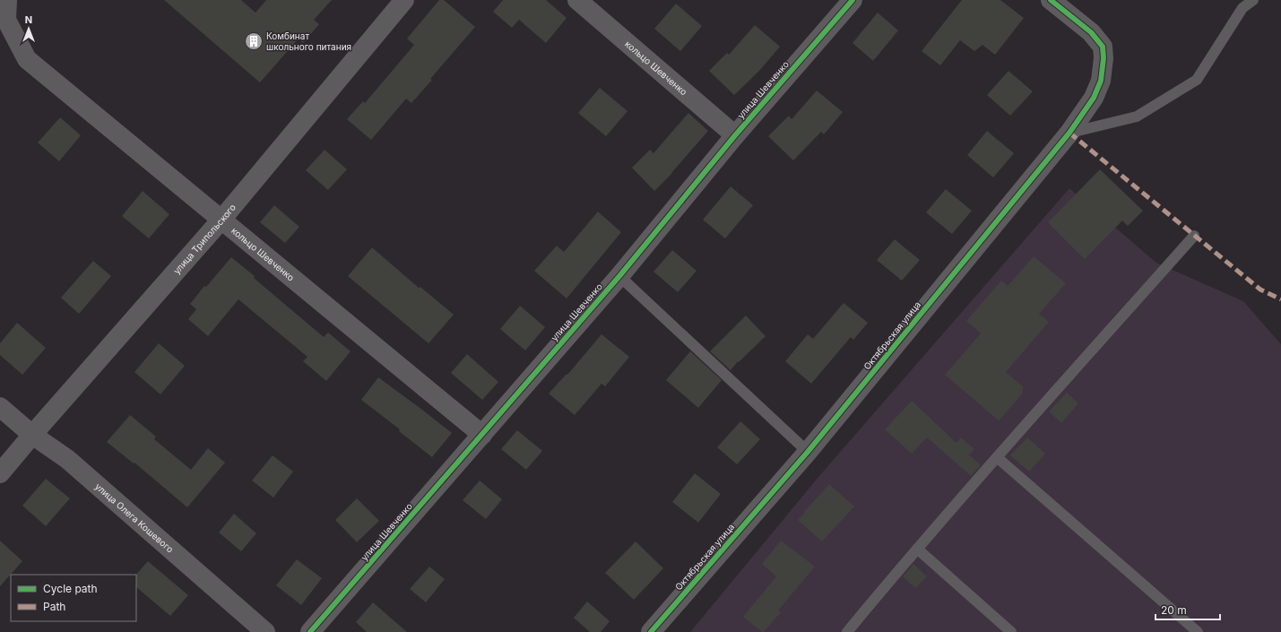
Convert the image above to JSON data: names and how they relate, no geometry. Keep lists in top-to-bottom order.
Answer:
{
  "streets": {
    "street": [
      "кольцо Шевченко",
      "улица Шевченко",
      "улица Трипольского",
      "Октябрьская улица",
      "улица Олега Кошевого"
    ]
  },
  "crossings": [
    ["кольцо Шевченко", "улица Шевченко"],
    ["кольцо Шевченко", "улица Трипольского"],
    ["улица Трипольского", "улица Олега Кошевого"]
  ],
  "places": {
    "building": ["Комбинат школьного питания"]
  },
  "legend": ["Cycle path", "Path"],
  "scale_bar": "20 m",
  "north": "top"
}
